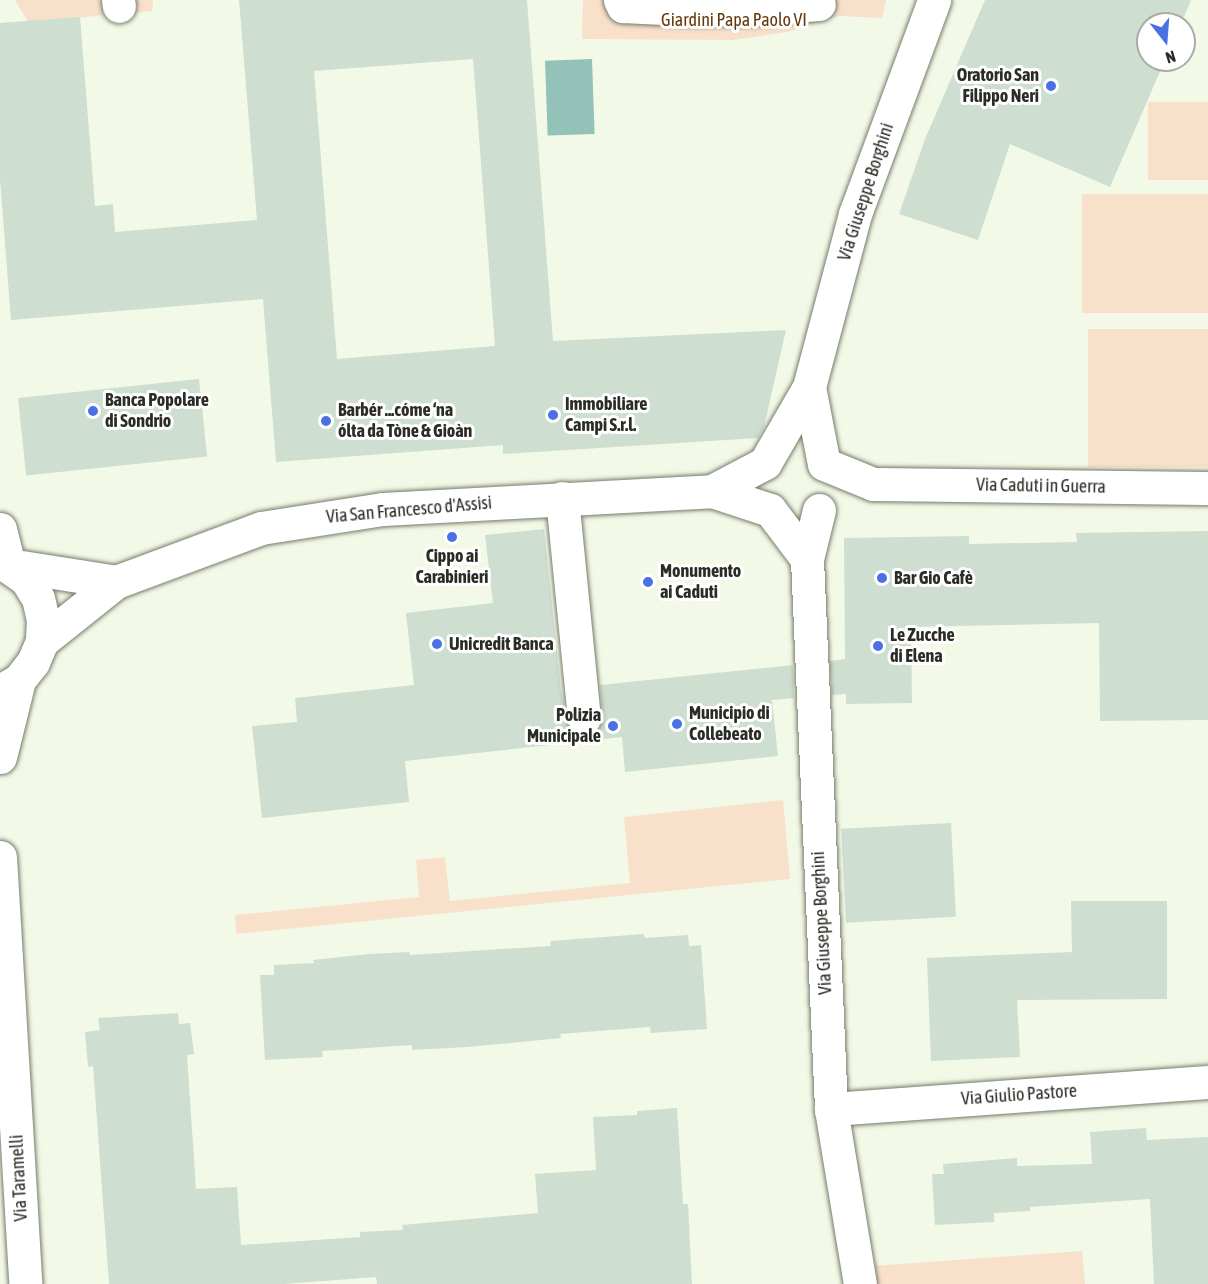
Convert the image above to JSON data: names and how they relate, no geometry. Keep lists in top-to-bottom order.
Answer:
{
  "streets": {
    "street": [
      "Via Giuseppe Borghini",
      "Via Caduti in Guerra",
      "Via San Francesco d'Assisi",
      "Via Giulio Pastore",
      "Via Taramelli"
    ]
  },
  "crossings": [
    ["Via Giuseppe Borghini", "Via Caduti in Guerra"],
    ["Via Giuseppe Borghini", "Via San Francesco d'Assisi"],
    ["Via Giuseppe Borghini", "Via Giulio Pastore"],
    ["Via Caduti in Guerra", "Via San Francesco d'Assisi"]
  ],
  "parks": ["Giardini Papa Paolo VI"],
  "places": [
    "Oratorio San Filippo Neri",
    "Banca Popolare di Sondrio",
    "Immobiliare Campi S.r.l.",
    "Barbér ...cóme ‘na ólta da Tòne & Gioàn",
    "Cippo ai Carabinieri",
    "Bar Gio Cafè",
    "Monumento ai Caduti",
    "Unicredit Banca",
    "Le Zucche di Elena",
    "Municipio di Collebeato",
    "Polizia Municipale"
  ],
  "north": "bottom"
}
